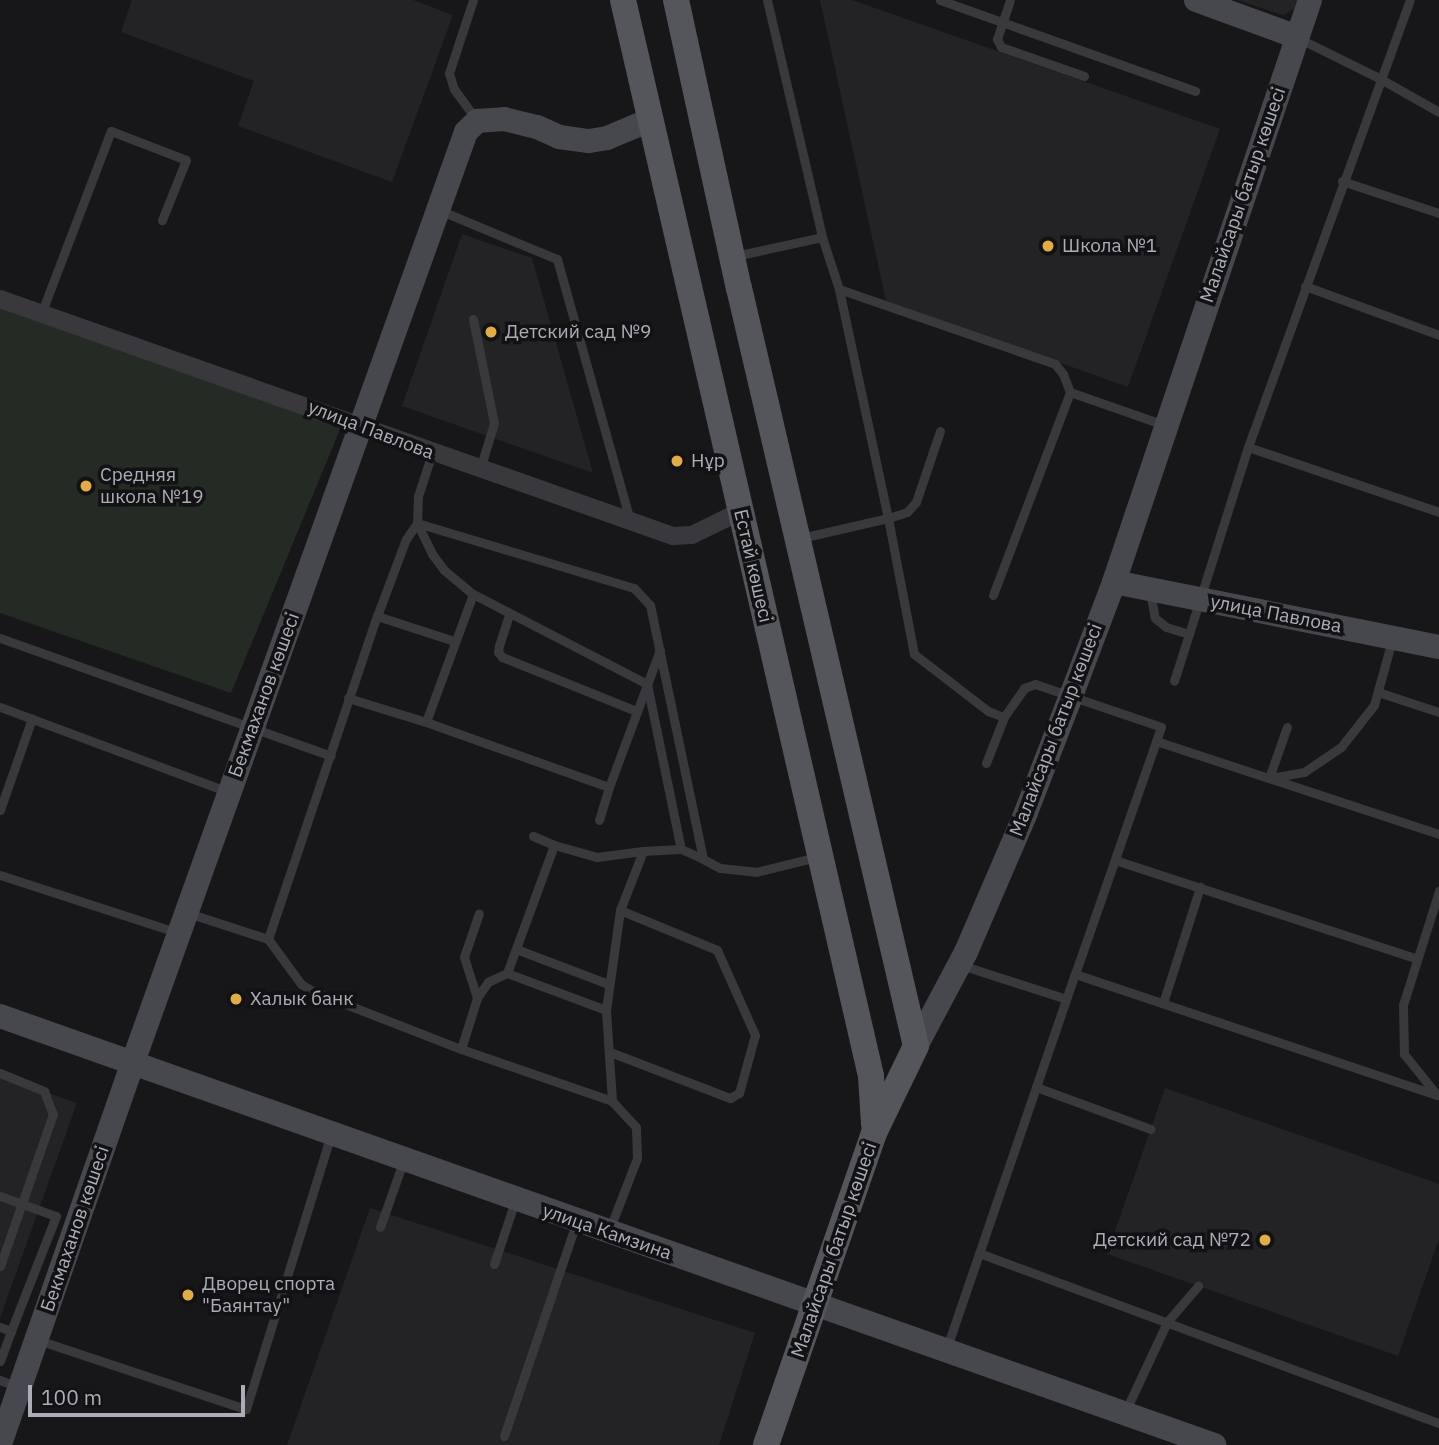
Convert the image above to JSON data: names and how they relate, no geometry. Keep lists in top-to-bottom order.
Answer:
{
  "streets": {
    "main road": ["Малайсары батыр көшесі", "Естай көшесі"],
    "street": ["улица Павлова", "Бекмаханов көшесі", "улица Камзина"]
  },
  "crossings": [
    ["Малайсары батыр көшесі", "улица Павлова"],
    ["Малайсары батыр көшесі", "Естай көшесі"],
    ["Малайсары батыр көшесі", "улица Камзина"],
    ["улица Павлова", "Естай көшесі"],
    ["улица Павлова", "Бекмаханов көшесі"],
    ["Бекмаханов көшесі", "улица Камзина"]
  ],
  "places": [
    "Школа №1",
    "Детский сад №9",
    "Нұр",
    "Средняя школа №19",
    "Халык банк",
    "Детский сад №72",
    "Дворец спорта \"Баянтау\""
  ],
  "scale_bar": "100 m"
}
